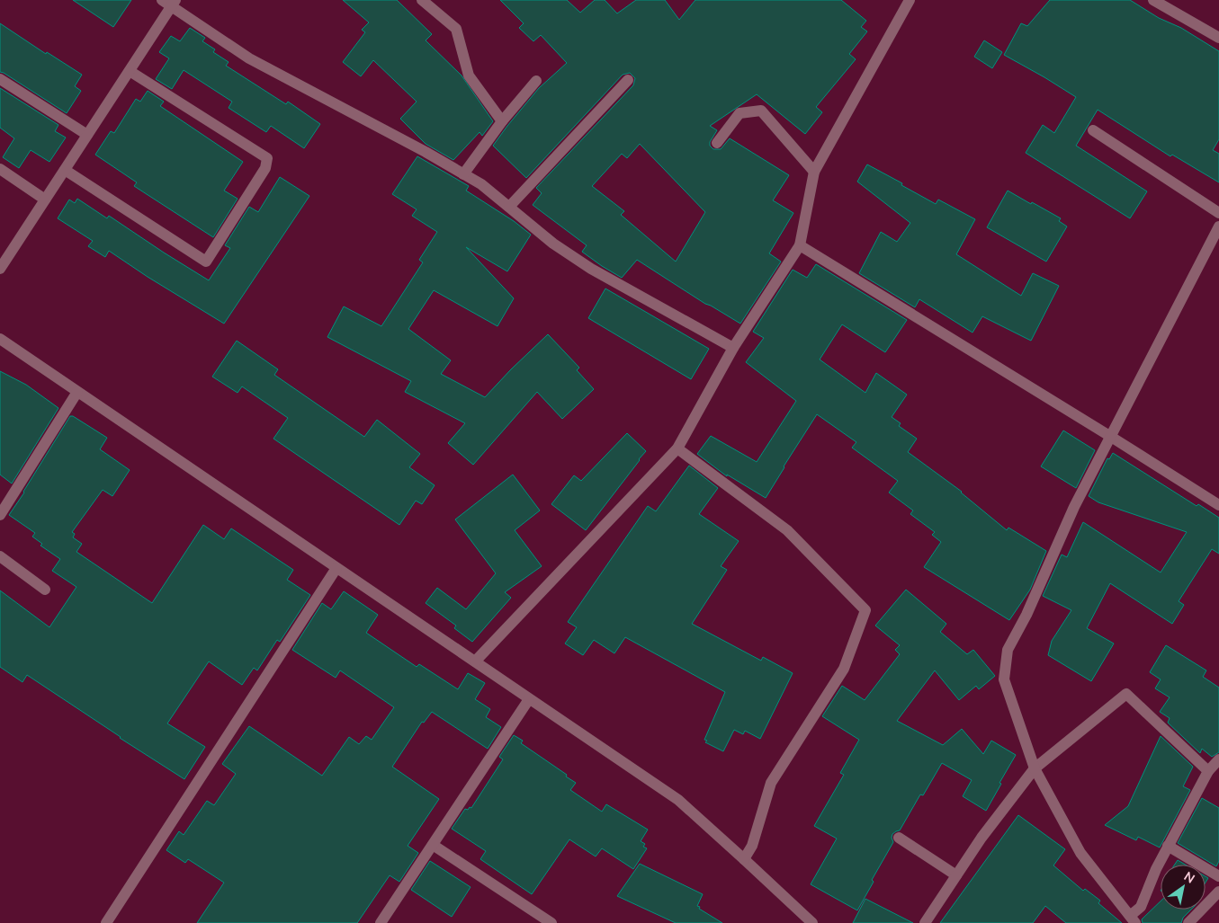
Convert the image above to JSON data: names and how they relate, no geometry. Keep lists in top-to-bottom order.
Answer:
{
  "north": "top right"
}
